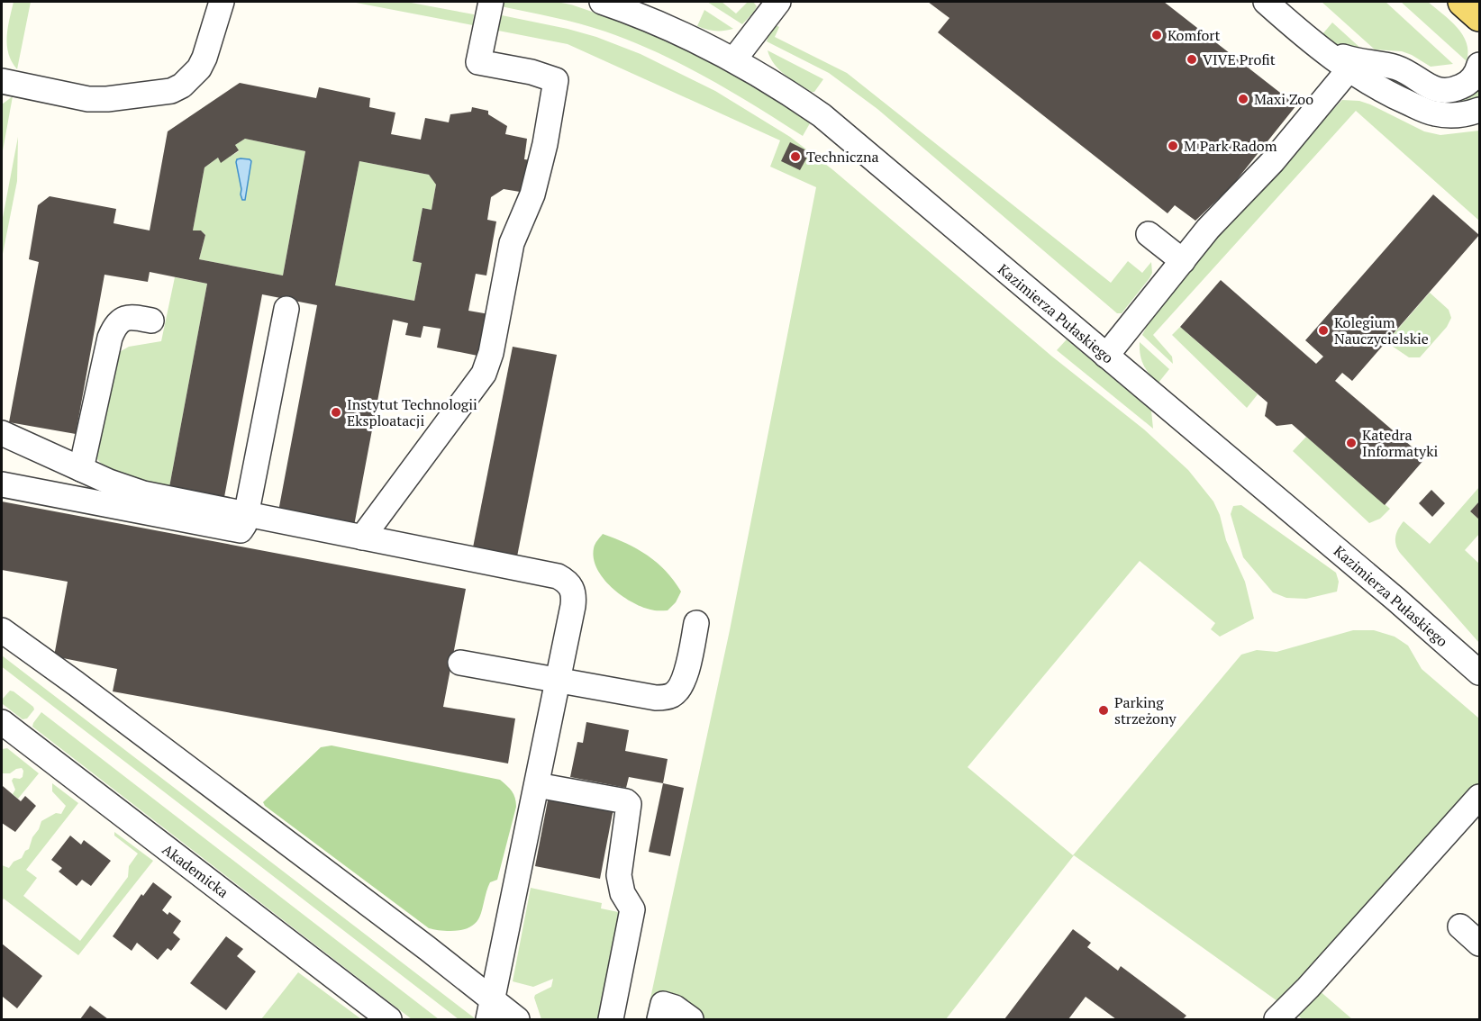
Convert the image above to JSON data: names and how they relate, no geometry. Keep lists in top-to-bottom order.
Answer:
{
  "streets": {
    "street": ["Kazimierza Pułaskiego", "Akademicka"]
  },
  "places": [
    "Komfort",
    "VIVE Profit",
    "Maxi Zoo",
    "M Park Radom",
    "Techniczna",
    "Kolegium Nauczycielskie",
    "Instytut Technologii Eksploatacji",
    "Katedra Informatyki",
    "Parking strzeżony"
  ]
}
